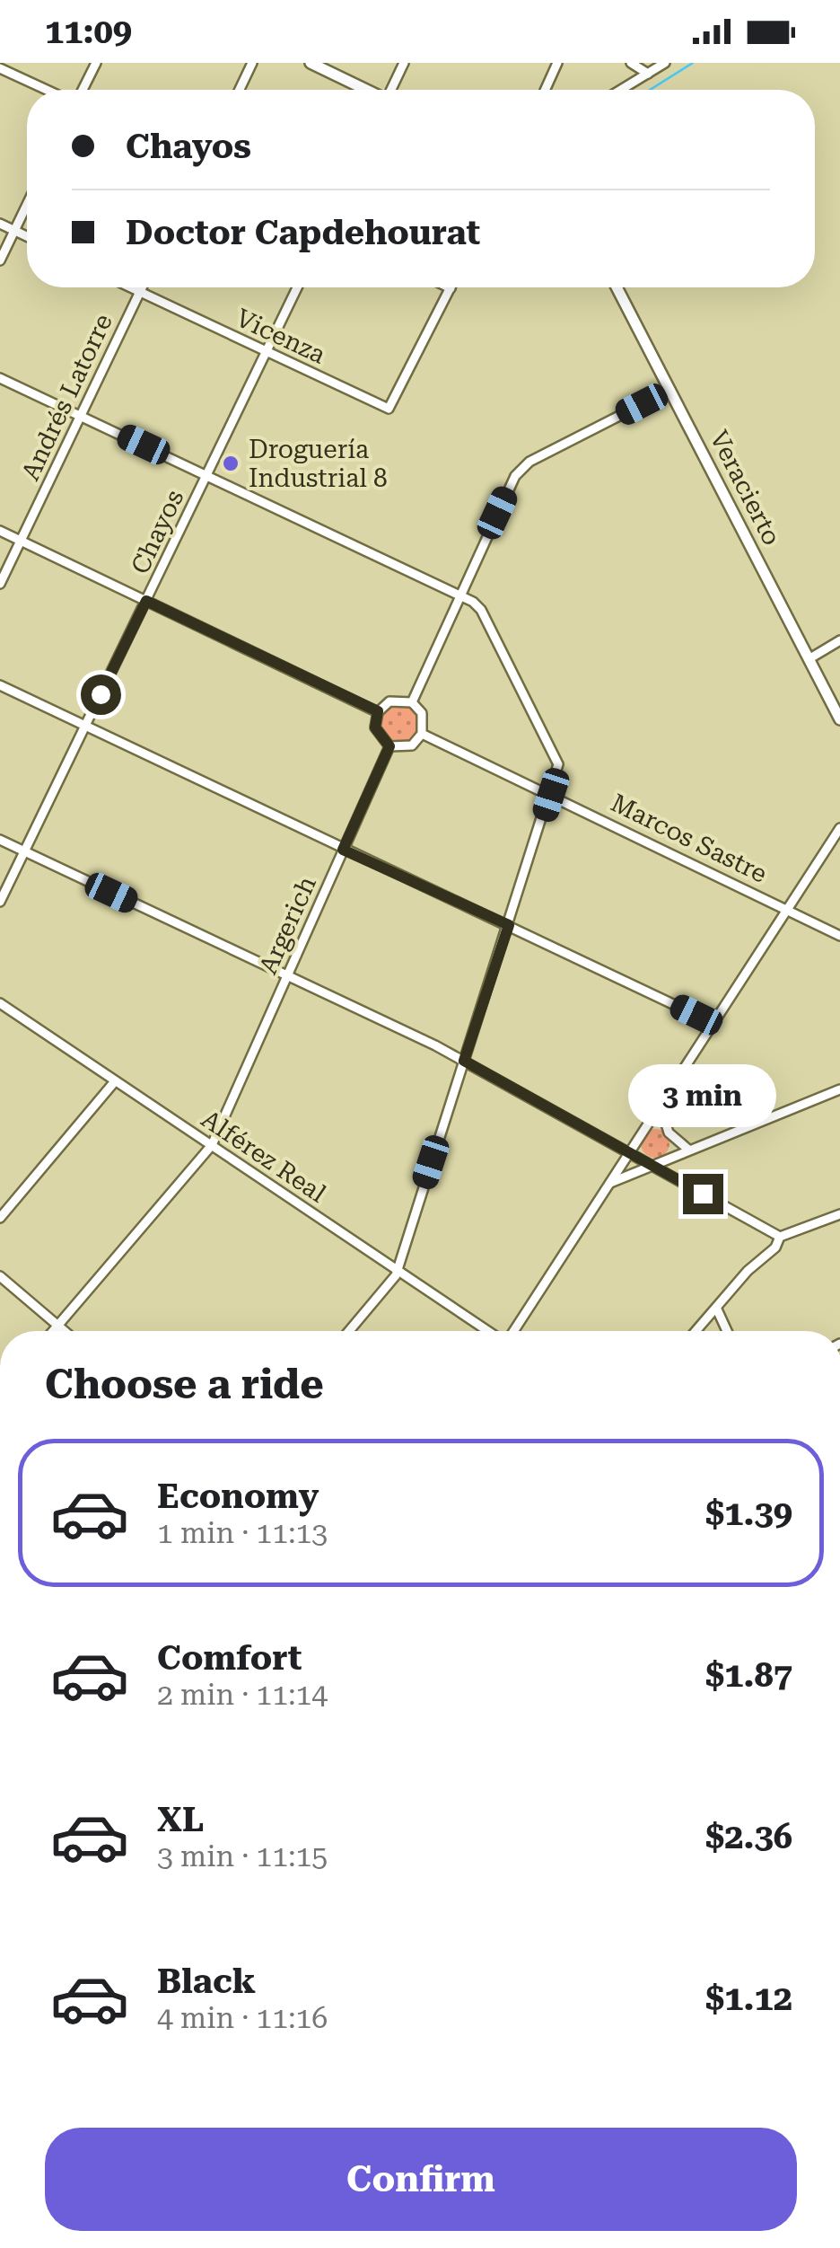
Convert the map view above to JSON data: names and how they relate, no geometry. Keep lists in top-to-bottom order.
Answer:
{
  "streets": {
    "street": [
      "Vicenza",
      "Andrés Latorre",
      "Veracierto",
      "Chayos",
      "Marcos Sastre",
      "Argerich",
      "Alférez Real"
    ]
  },
  "crossings": [
    ["Vicenza", "Andrés Latorre"],
    ["Vicenza", "Chayos"],
    ["Marcos Sastre", "Argerich"],
    ["Argerich", "Alférez Real"]
  ],
  "places": ["Droguería Industrial 8"],
  "page": {
    "status": "11:09",
    "banner": ["Chayos", "Doctor Capdehourat"],
    "bubble": "3 min",
    "heading": "Choose a ride",
    "list": [
      {
        "name": "Economy",
        "note": "1 min · 11:13",
        "value": "$1.39"
      },
      {
        "name": "Comfort",
        "note": "2 min · 11:14",
        "value": "$1.87"
      },
      {
        "name": "XL",
        "note": "3 min · 11:15",
        "value": "$2.36"
      },
      {
        "name": "Black",
        "note": "4 min · 11:16",
        "value": "$1.12"
      }
    ],
    "buttons": "Confirm"
  }
}
